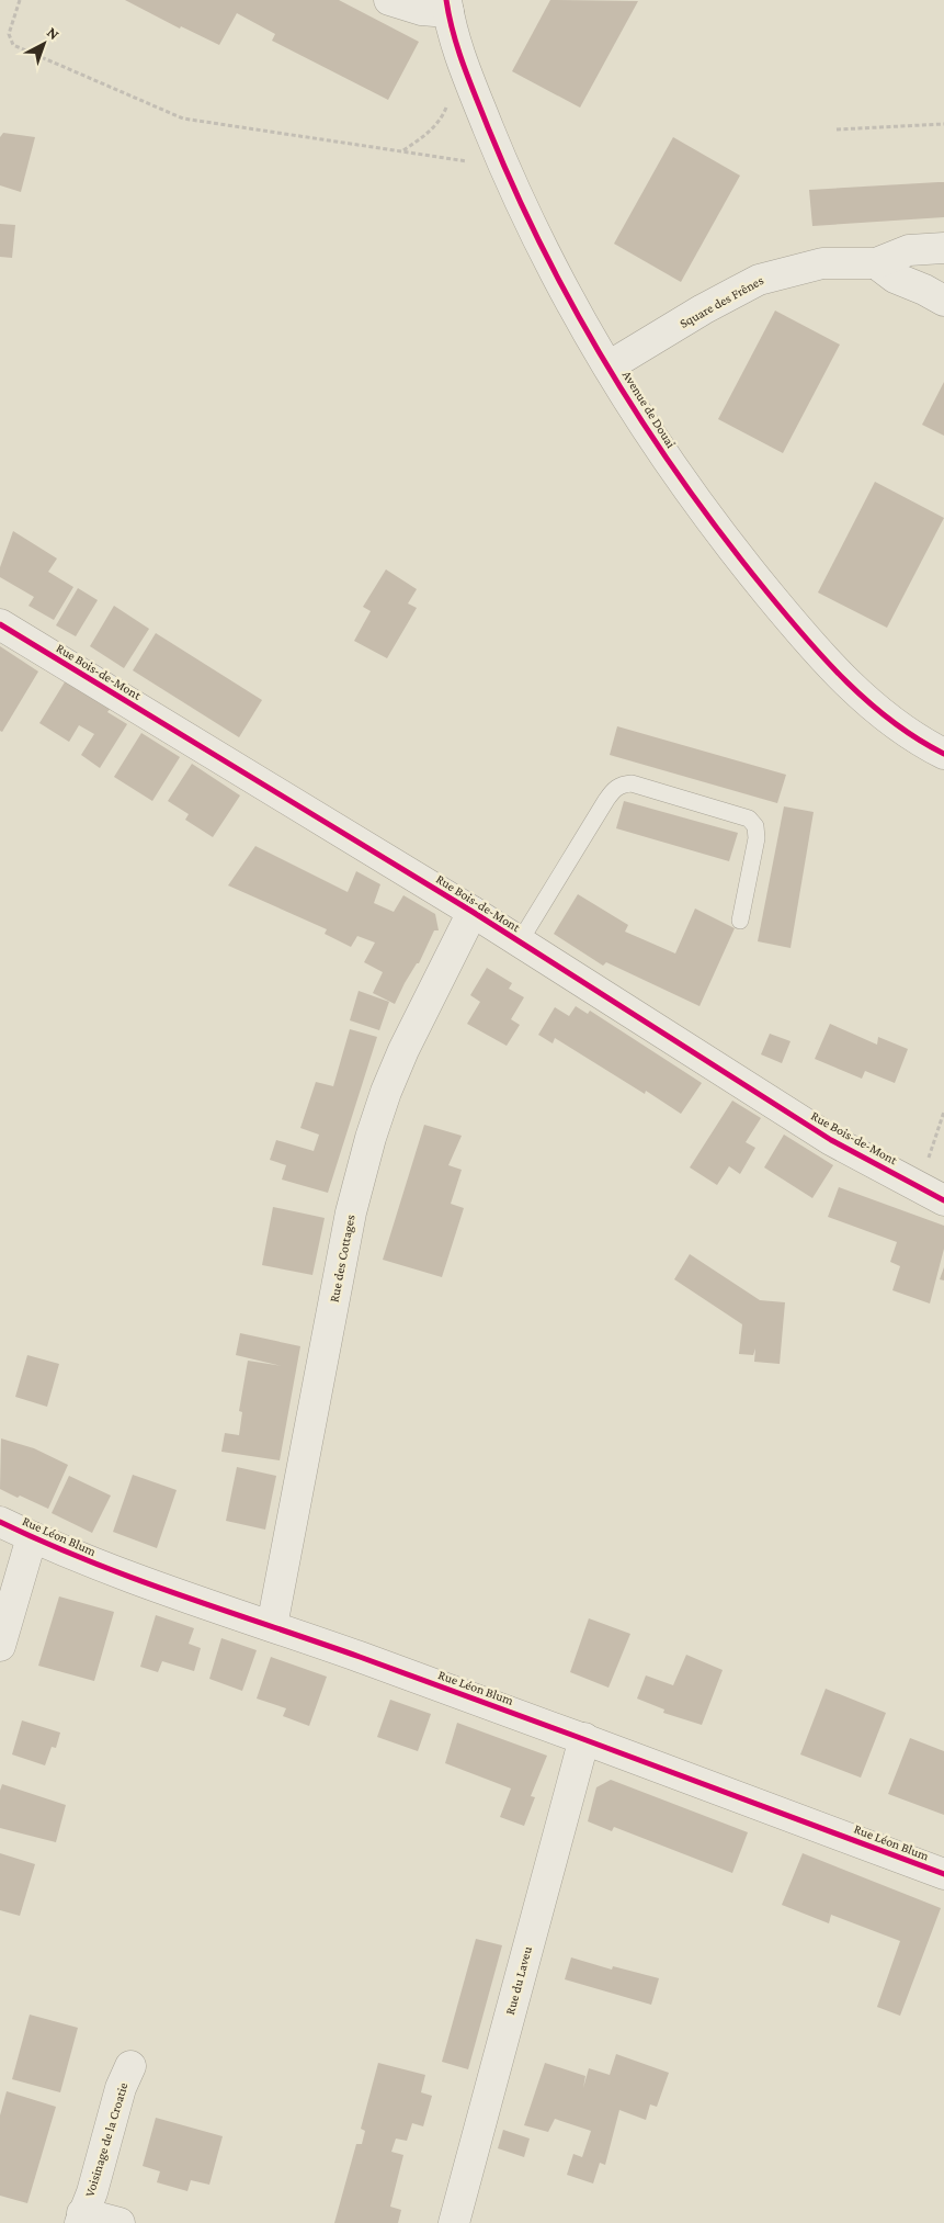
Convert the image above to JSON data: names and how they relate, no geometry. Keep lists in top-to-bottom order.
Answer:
{
  "streets": {
    "street": [
      "Square des Frênes",
      "Avenue de Douai",
      "Rue Bois-de-Mont",
      "Rue des Cottages",
      "Rue Léon Blum",
      "Rue du Laveu",
      "Voisinage de la Croatie"
    ]
  },
  "crossings": [
    ["Square des Frênes", "Avenue de Douai"],
    ["Rue Bois-de-Mont", "Rue des Cottages"],
    ["Rue des Cottages", "Rue Léon Blum"],
    ["Rue Léon Blum", "Rue du Laveu"]
  ],
  "north": "top right"
}
